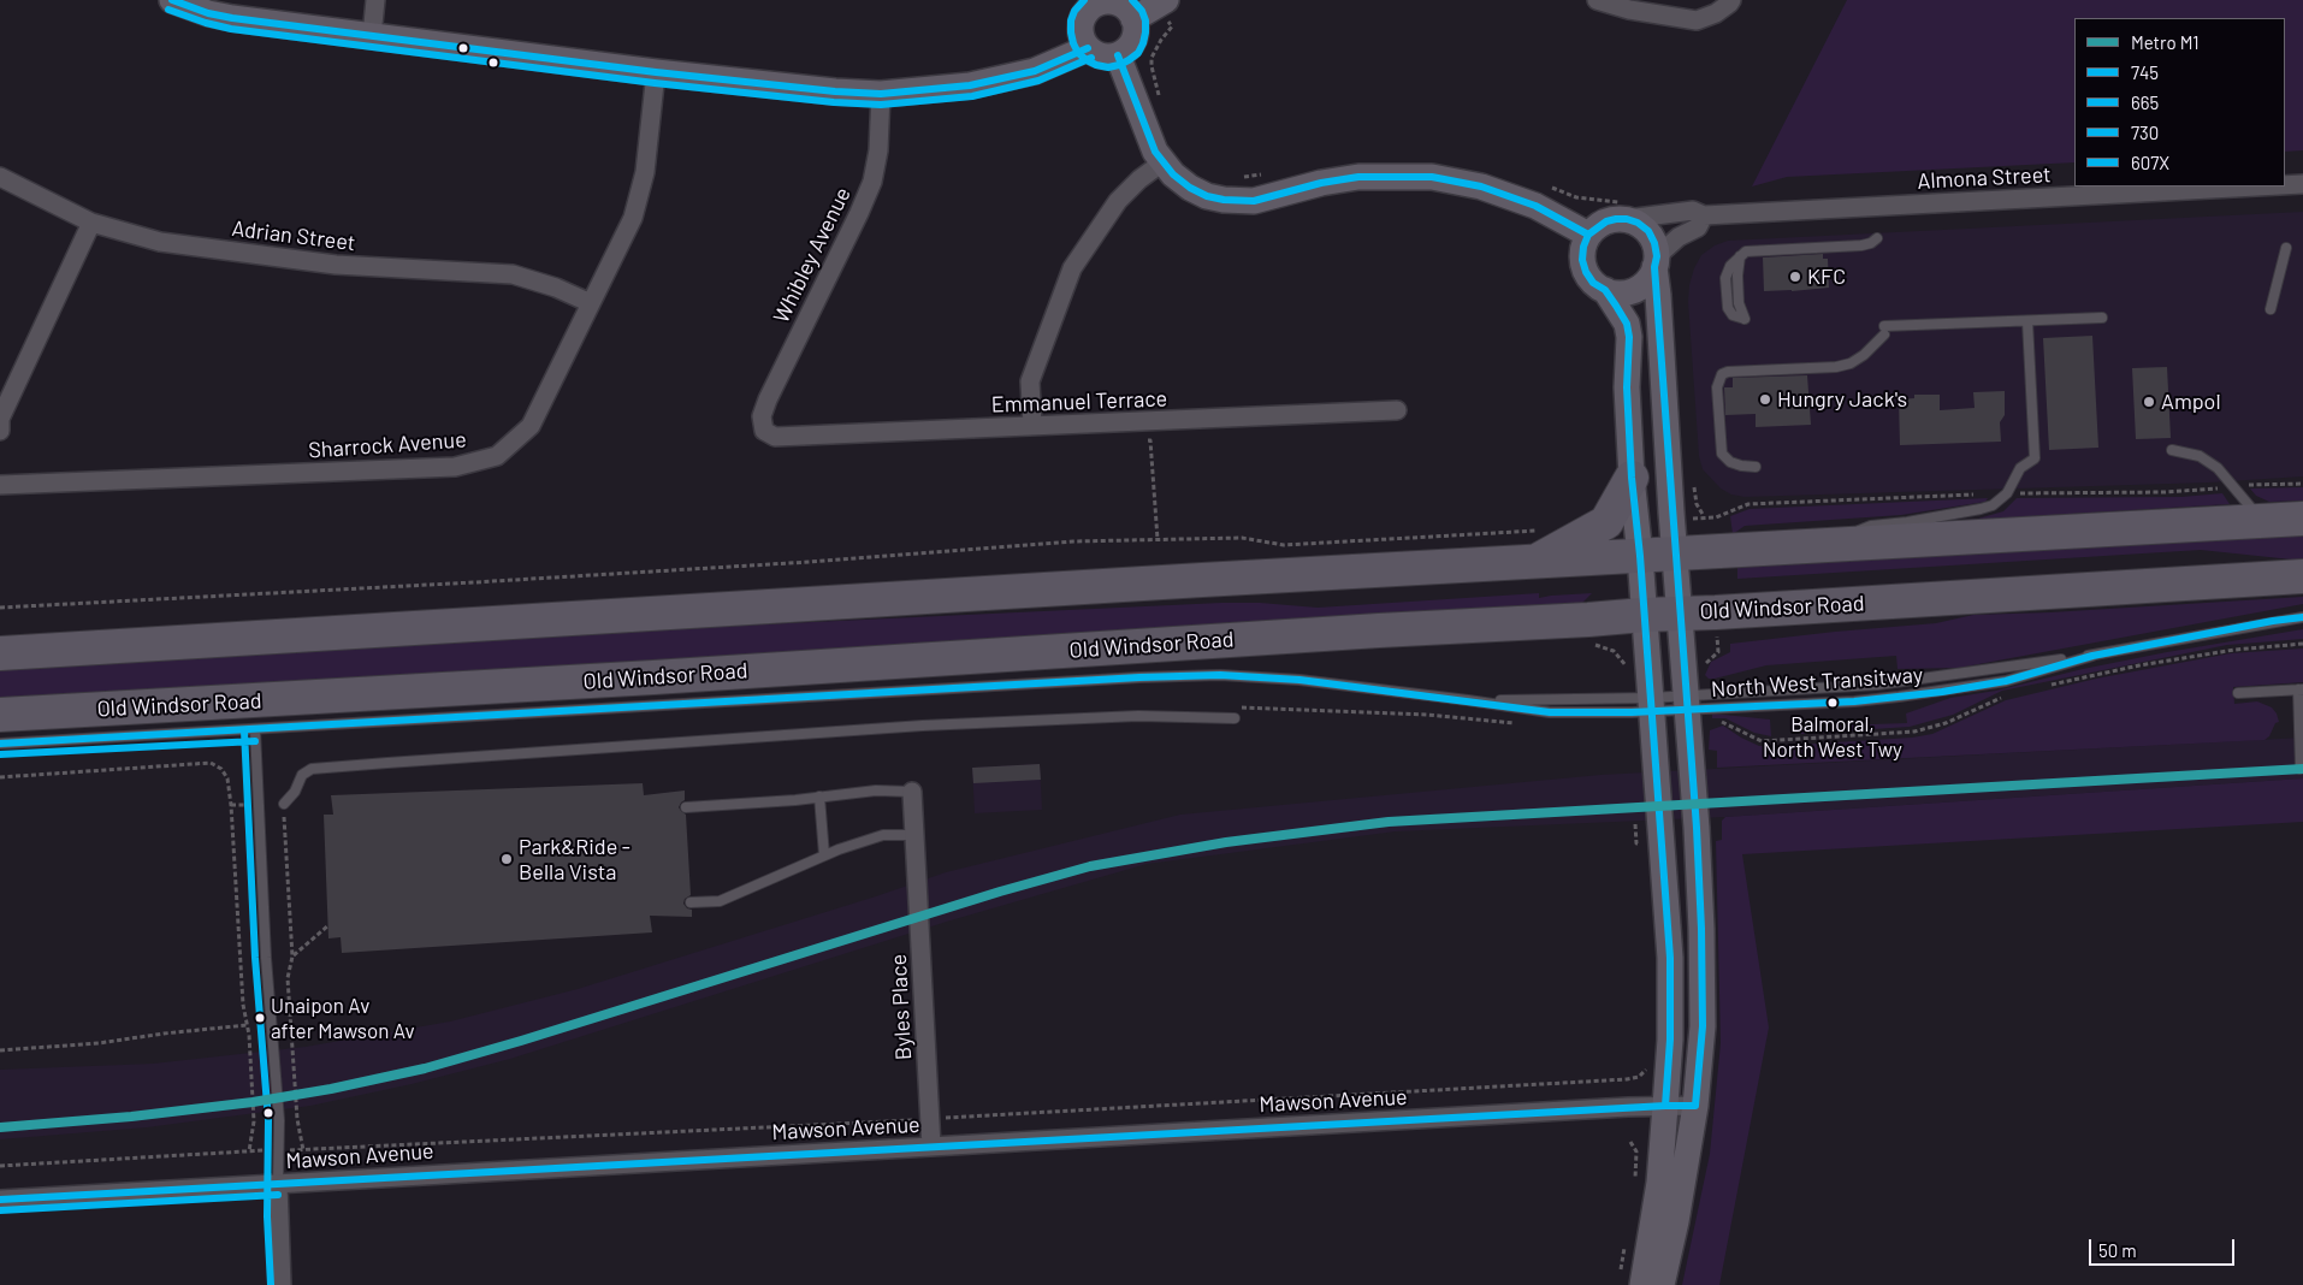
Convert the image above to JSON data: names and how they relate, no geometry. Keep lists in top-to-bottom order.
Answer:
{
  "streets": {
    "highway": ["Old Windsor Road"],
    "street": [
      "Almona Street",
      "Adrian Street",
      "Whibley Avenue",
      "Emmanuel Terrace",
      "Sharrock Avenue",
      "Byles Place",
      "Mawson Avenue"
    ],
    "lane": ["North West Transitway"]
  },
  "crossings": [
    ["Adrian Street", "Sharrock Avenue"],
    ["Whibley Avenue", "Emmanuel Terrace"],
    ["Byles Place", "Mawson Avenue"]
  ],
  "places": [
    "KFC",
    "Hungry Jack's",
    "Ampol",
    "Balmoral, North West Twy",
    "Park&Ride - Bella Vista",
    "Unaipon Av after Mawson Av"
  ],
  "lines": [
    "transit line 745",
    "transit line 730",
    "transit line 665",
    "transit line 607X",
    "metro line M1"
  ],
  "legend": [
    "Metro M1",
    "745",
    "665",
    "730",
    "607X"
  ],
  "scale_bar": "50 m"
}
